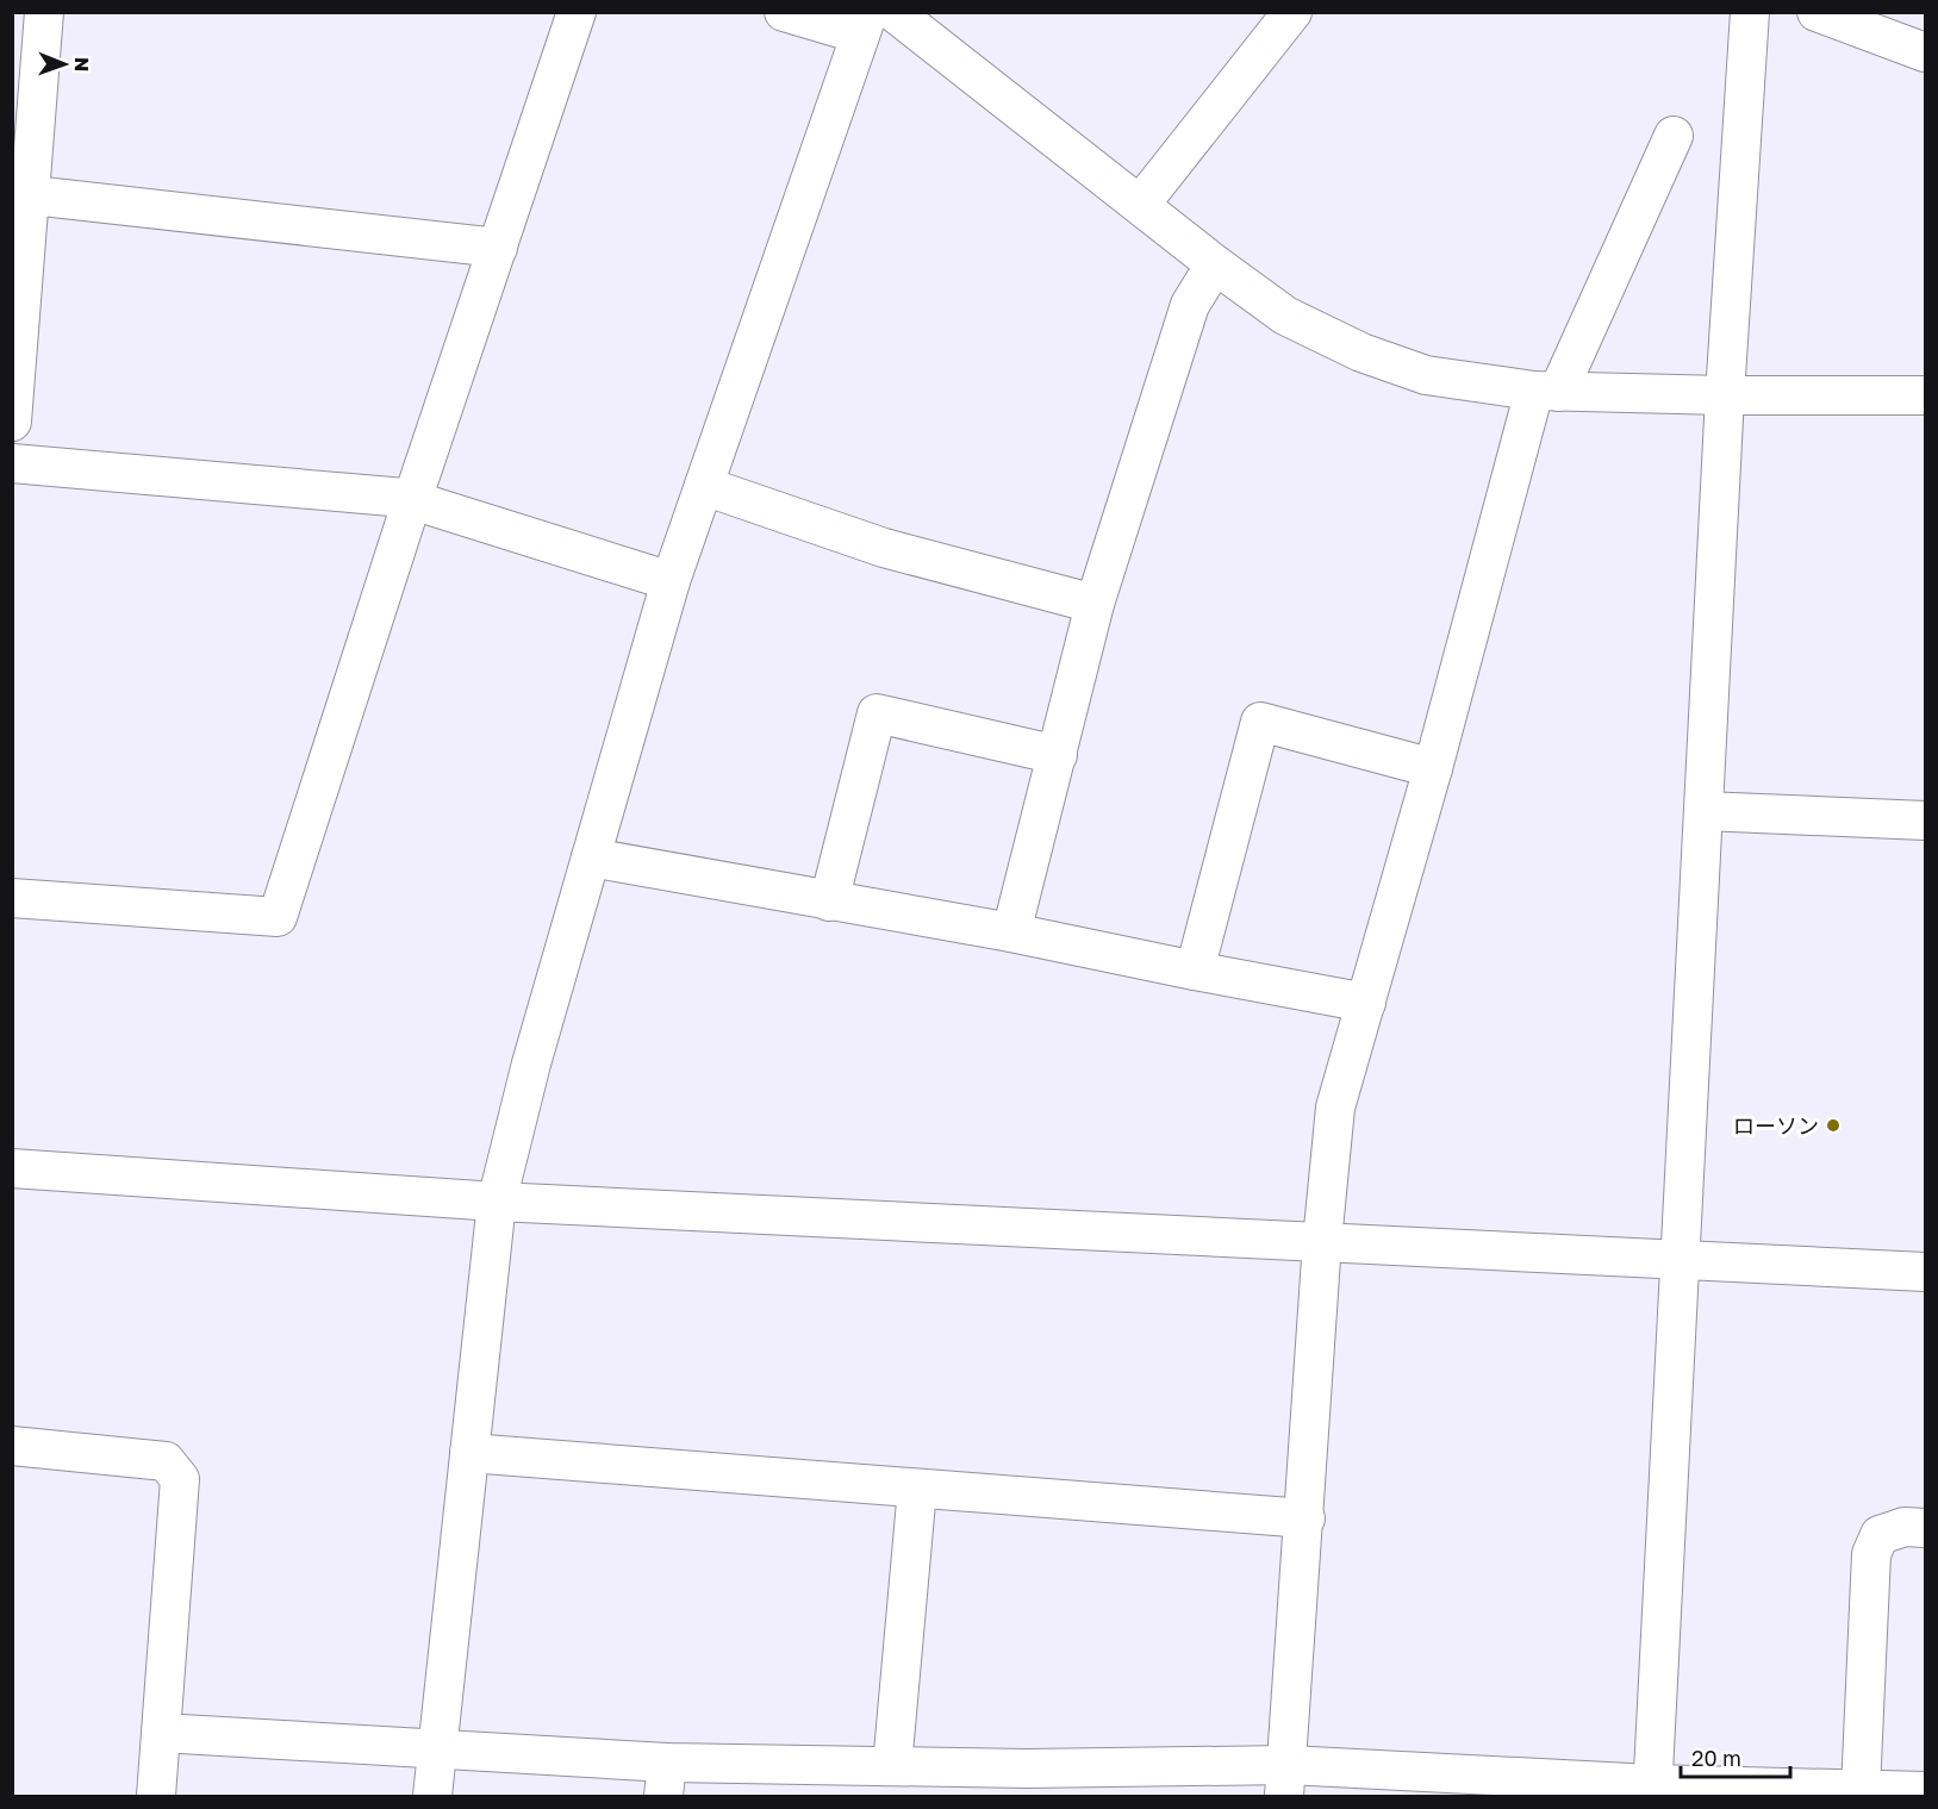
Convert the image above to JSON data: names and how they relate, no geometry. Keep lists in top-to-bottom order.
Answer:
{
  "places": ["ローソン"],
  "scale_bar": "20 m",
  "north": "right"
}
